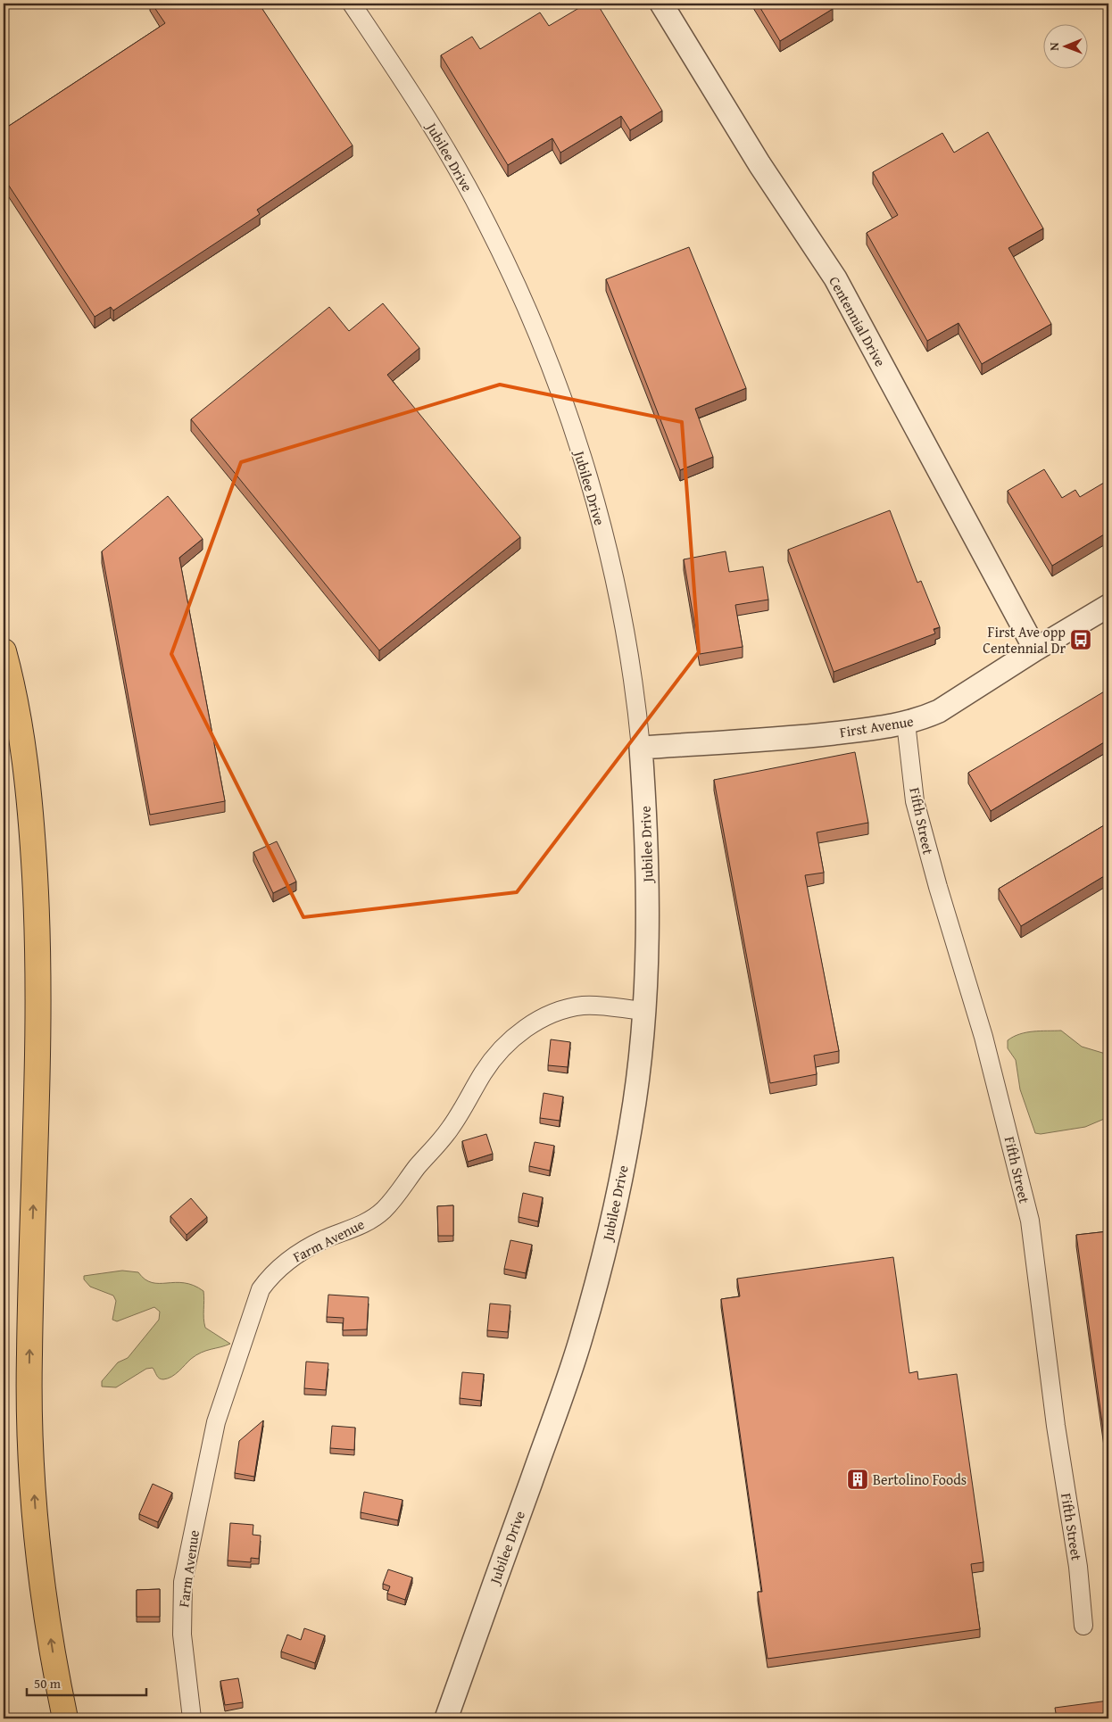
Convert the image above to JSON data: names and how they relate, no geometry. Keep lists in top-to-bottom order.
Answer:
{
  "streets": {
    "street": [
      "Jubilee Drive",
      "Centennial Drive",
      "First Avenue",
      "Fifth Street",
      "Farm Avenue"
    ]
  },
  "crossings": [
    ["Jubilee Drive", "First Avenue"],
    ["Jubilee Drive", "Farm Avenue"],
    ["Centennial Drive", "First Avenue"],
    ["First Avenue", "Fifth Street"]
  ],
  "places": {
    "bus stop": ["First Ave opp Centennial Dr"],
    "building": ["Bertolino Foods"]
  },
  "scale_bar": "50 m",
  "north": "left"
}
